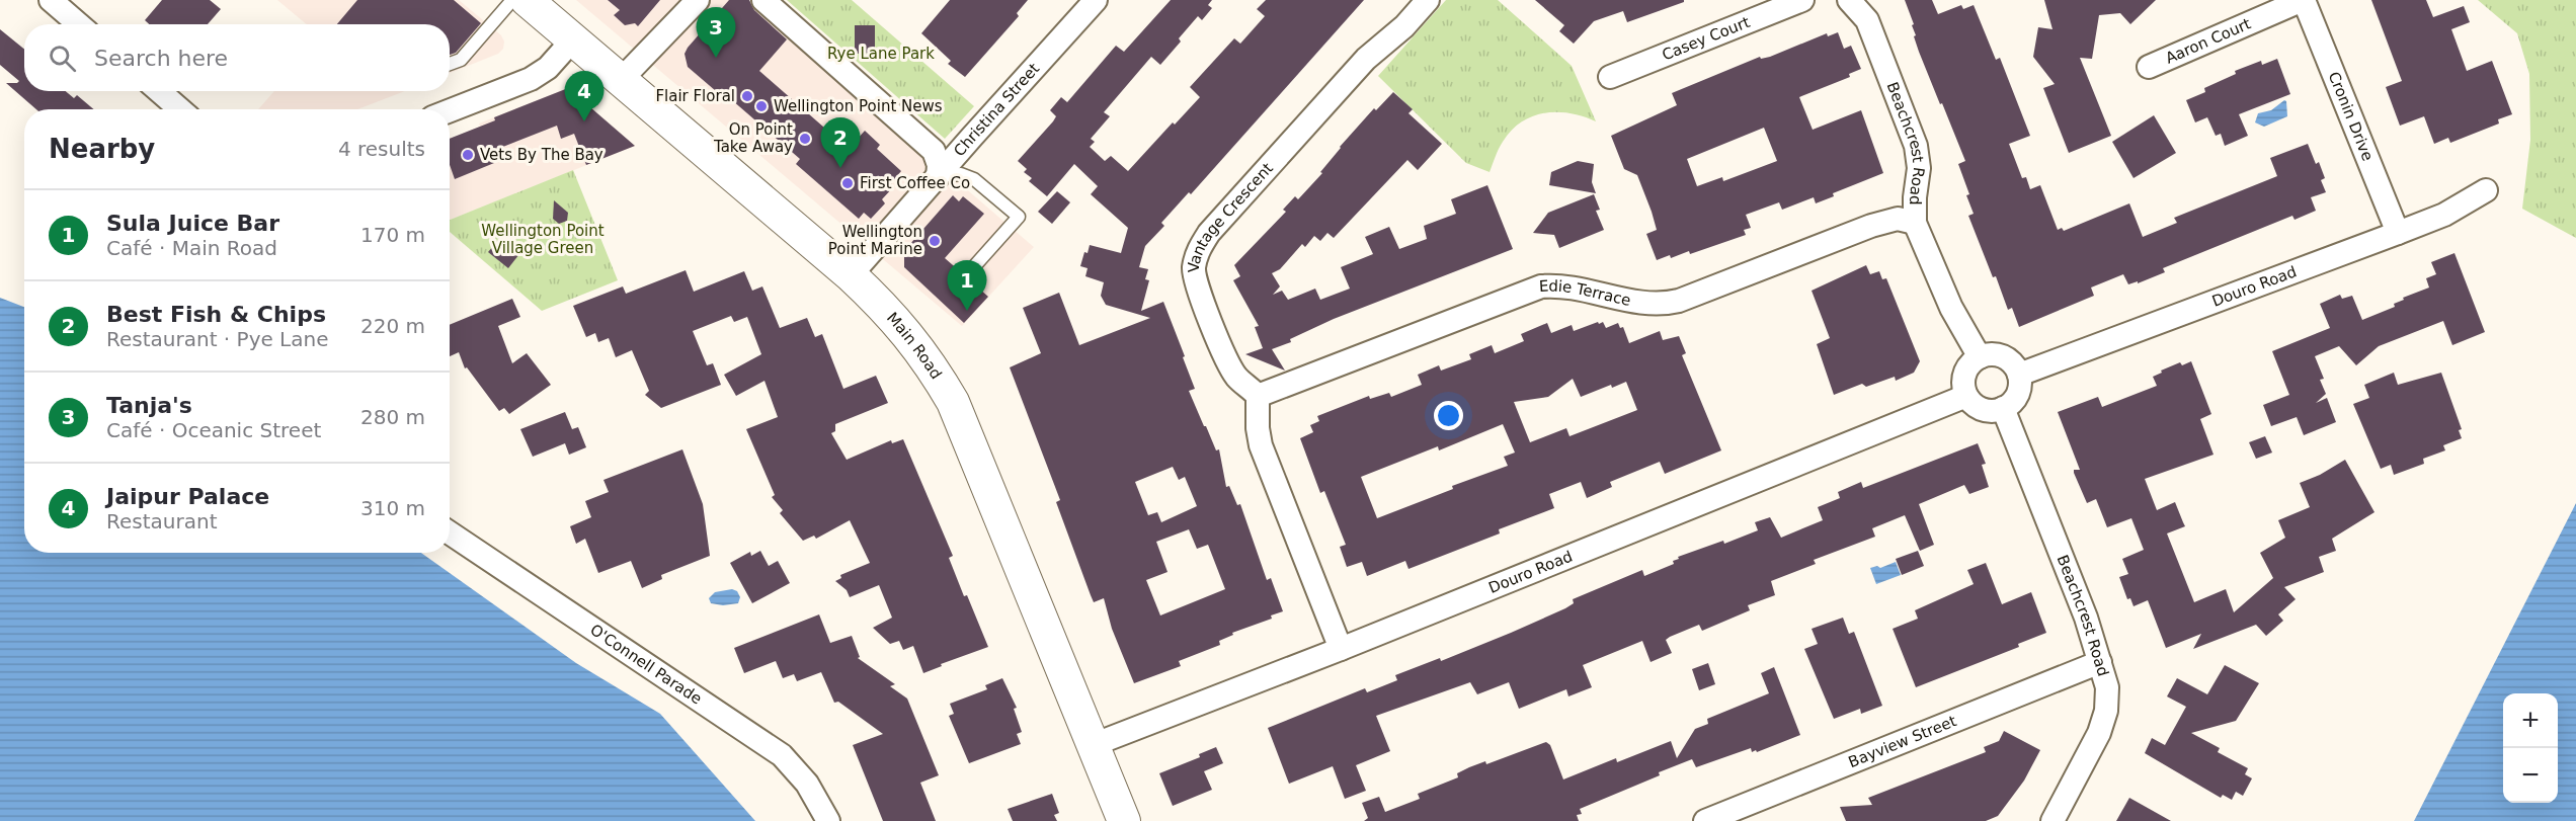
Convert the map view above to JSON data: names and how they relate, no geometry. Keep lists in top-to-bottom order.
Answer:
{
  "streets": {
    "main road": ["Main Road"],
    "street": [
      "Casey Court",
      "Aaron Court",
      "Christina Street",
      "Cronin Drive",
      "Beachcrest Road",
      "Vantage Crescent",
      "Douro Road",
      "Edie Terrace",
      "O'Connell Parade",
      "Bayview Street"
    ]
  },
  "crossings": [
    ["Aaron Court", "Cronin Drive"],
    ["Christina Street", "Main Road"],
    ["Cronin Drive", "Douro Road"],
    ["Beachcrest Road", "Douro Road"],
    ["Beachcrest Road", "Edie Terrace"],
    ["Beachcrest Road", "Bayview Street"],
    ["Vantage Crescent", "Edie Terrace"],
    ["Douro Road", "Main Road"]
  ],
  "parks": ["Rye Lane Park", "Wellington Point Village Green"],
  "places": [
    "Flair Floral",
    "Wellington Point News",
    "On Point Take Away",
    "Vets By The Bay",
    "First Coffee Co",
    "Wellington Point Marine"
  ],
  "page": {
    "pins": [
      "3",
      "4",
      "2",
      "1"
    ],
    "search": "Search here",
    "heading": ["Nearby", "4 results"],
    "list": [
      {
        "mark": "1",
        "name": "Sula Juice Bar",
        "note": "Café · Main Road",
        "value": "170 m"
      },
      {
        "mark": "2",
        "name": "Best Fish & Chips",
        "note": "Restaurant · Pye Lane",
        "value": "220 m"
      },
      {
        "mark": "3",
        "name": "Tanja's",
        "note": "Café · Oceanic Street",
        "value": "280 m"
      },
      {
        "mark": "4",
        "name": "Jaipur Palace",
        "note": "Restaurant",
        "value": "310 m"
      }
    ],
    "map_buttons": ["+", "−"]
  }
}
